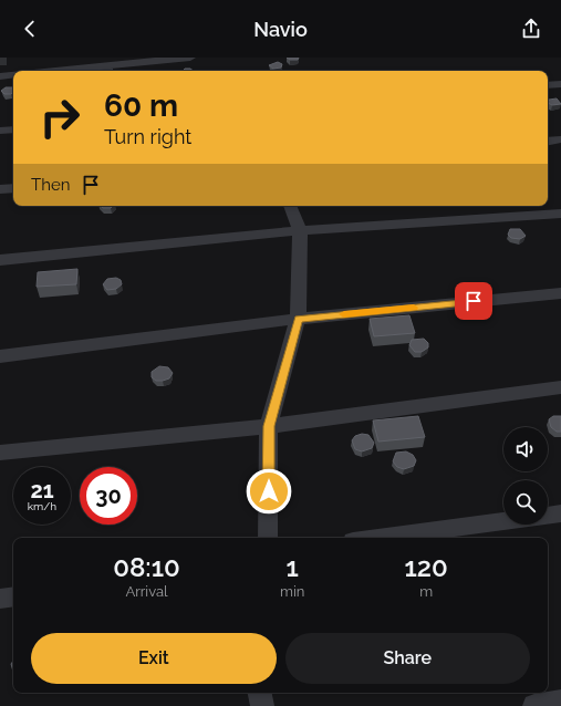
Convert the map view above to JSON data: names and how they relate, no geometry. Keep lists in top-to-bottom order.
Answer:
{
  "page": {
    "header": "Navio",
    "turn": ["60 m", "Turn right"],
    "then": "Then",
    "speed": "21 km/h",
    "limit": "30",
    "eta": [
      "08:10",
      "Arrival",
      "1",
      "min",
      "120",
      "m"
    ],
    "buttons": ["Exit", "Share"]
  }
}
